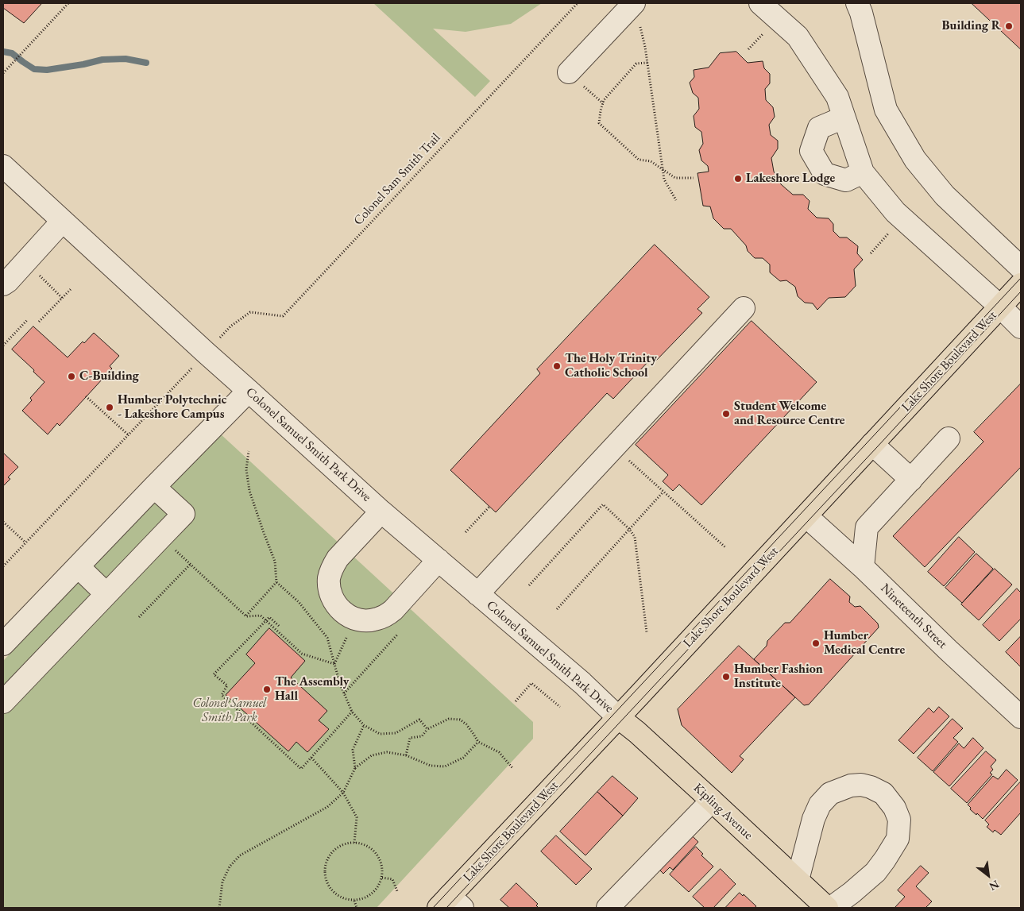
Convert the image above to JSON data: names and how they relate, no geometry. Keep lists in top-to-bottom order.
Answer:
{
  "streets": {
    "main road": ["Lake Shore Boulevard West", "Kipling Avenue"],
    "street": ["Colonel Samuel Smith Park Drive", "Nineteenth Street"],
    "path": ["Colonel Sam Smith Trail"]
  },
  "crossings": [
    ["Lake Shore Boulevard West", "Colonel Samuel Smith Park Drive"],
    ["Lake Shore Boulevard West", "Nineteenth Street"],
    ["Lake Shore Boulevard West", "Kipling Avenue"],
    ["Colonel Samuel Smith Park Drive", "Kipling Avenue"]
  ],
  "parks": ["Colonel Samuel Smith Park"],
  "places": [
    "Building R",
    "Lakeshore Lodge",
    "The Holy Trinity Catholic School",
    "C-Building",
    "Humber Polytechnic - Lakeshore Campus",
    "Student Welcome and Resource Centre",
    "Humber Medical Centre",
    "Humber Fashion Institute",
    "The Assembly Hall"
  ],
  "north": "bottom right"
}
